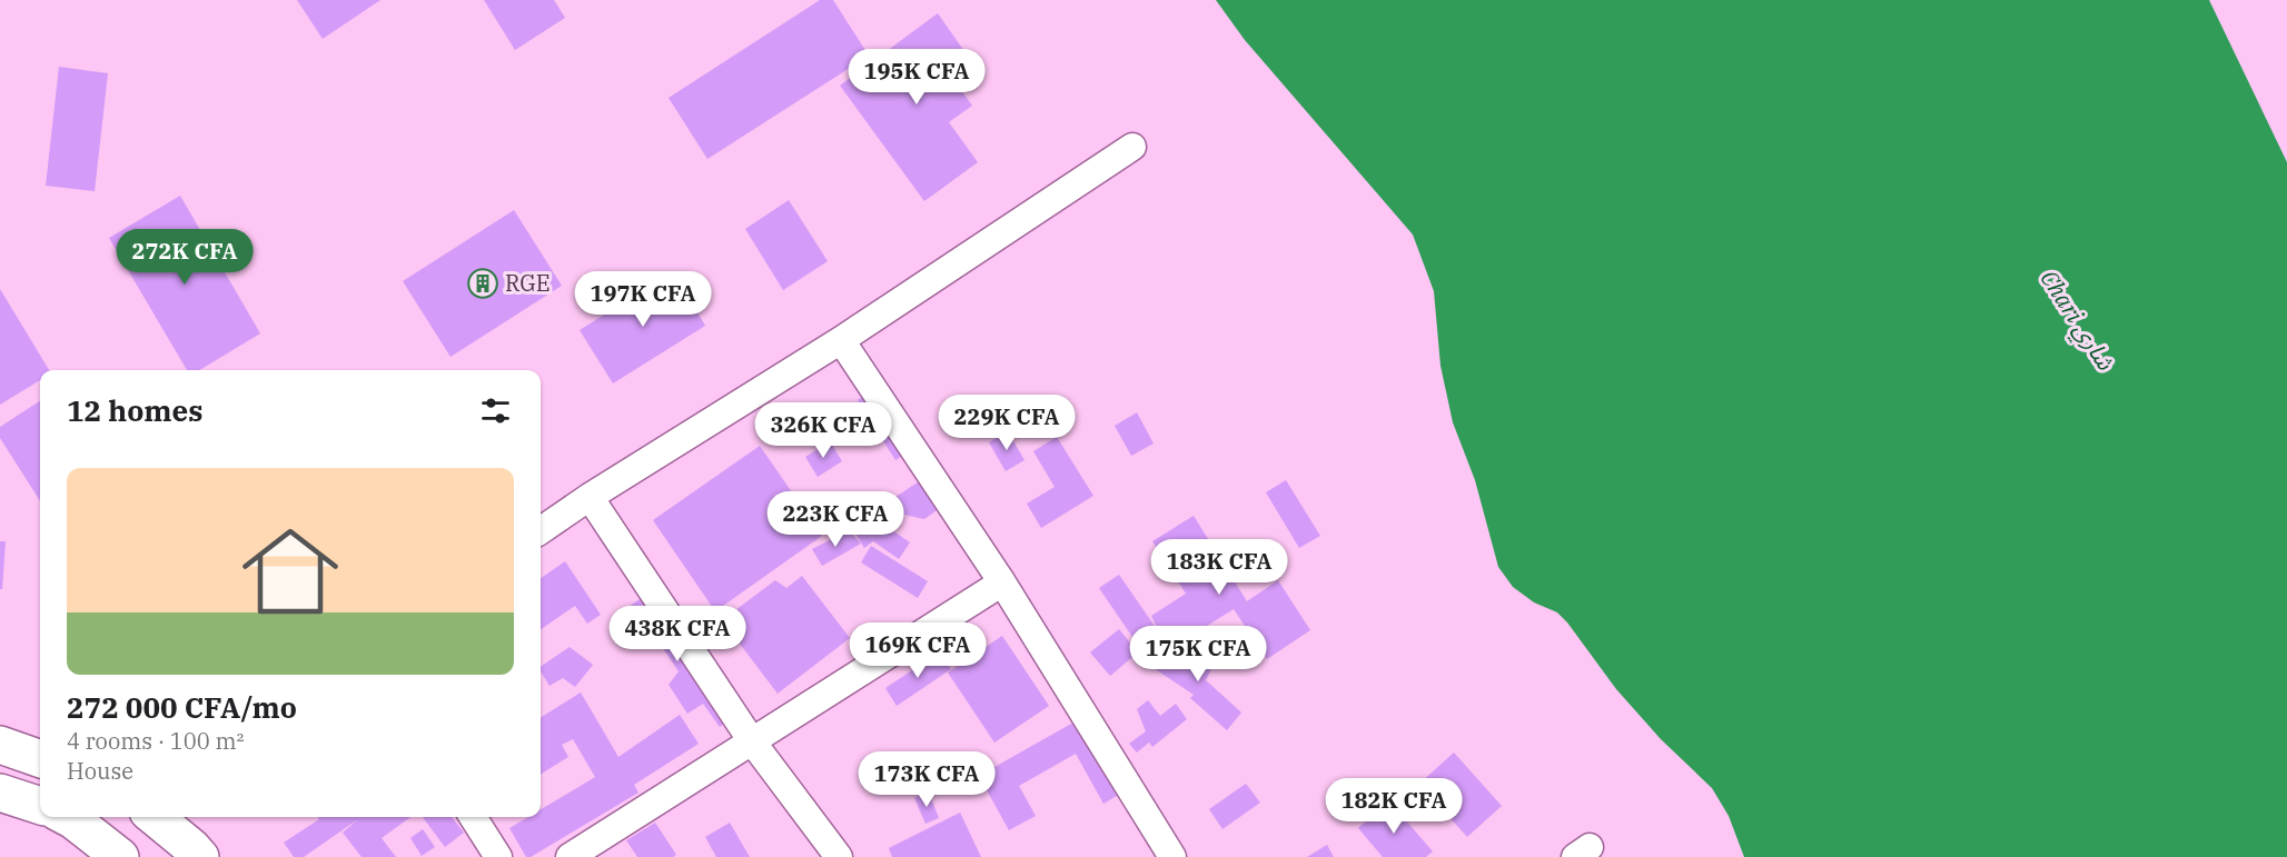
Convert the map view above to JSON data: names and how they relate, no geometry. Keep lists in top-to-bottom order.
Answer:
{
  "water": ["Chari شاري"],
  "places": {
    "building": ["RGE"]
  },
  "page": {
    "price": [
      "195K CFA",
      "272K CFA",
      "197K CFA",
      "229K CFA",
      "326K CFA",
      "223K CFA",
      "183K CFA",
      "438K CFA",
      "169K CFA",
      "175K CFA",
      "173K CFA",
      "182K CFA"
    ],
    "heading": "12 homes",
    "list": [
      {
        "name": "272 000 CFA/mo",
        "note": "4 rooms · 100 m² · House"
      }
    ]
  }
}
